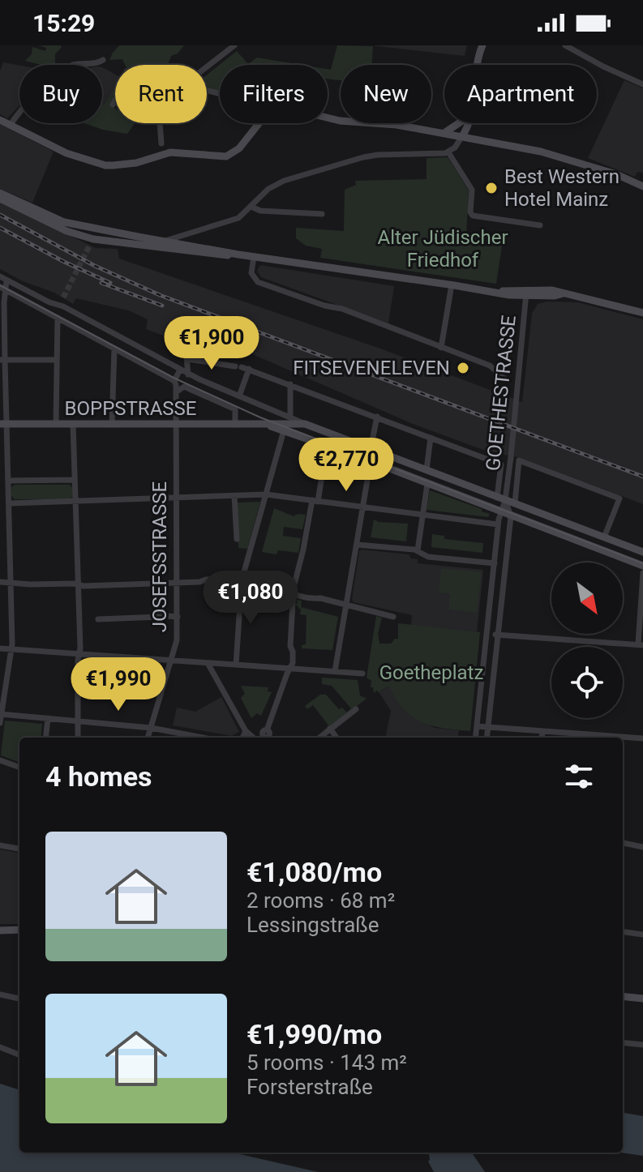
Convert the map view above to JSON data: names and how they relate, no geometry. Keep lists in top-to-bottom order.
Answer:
{
  "streets": {
    "street": ["GOETHESTRASSE", "BOPPSTRASSE", "JOSEFSSTRASSE"]
  },
  "crossings": [
    ["GOETHESTRASSE", "BOPPSTRASSE"],
    ["BOPPSTRASSE", "JOSEFSSTRASSE"]
  ],
  "parks": ["Alter Jüdischer Friedhof", "Goetheplatz"],
  "places": ["Best Western Hotel Mainz", "FITSEVENELEVEN"],
  "north": "bottom right",
  "page": {
    "status": "15:29",
    "chip": [
      "Buy",
      "Rent",
      "Filters",
      "New",
      "Apartment"
    ],
    "price": [
      "€1,900",
      "€2,770",
      "€1,080",
      "€1,990"
    ],
    "heading": "4 homes",
    "list": [
      {
        "name": "€1,080/mo",
        "note": "2 rooms · 68 m² · Lessingstraße"
      },
      {
        "name": "€1,990/mo",
        "note": "5 rooms · 143 m² · Forsterstraße"
      }
    ]
  }
}
